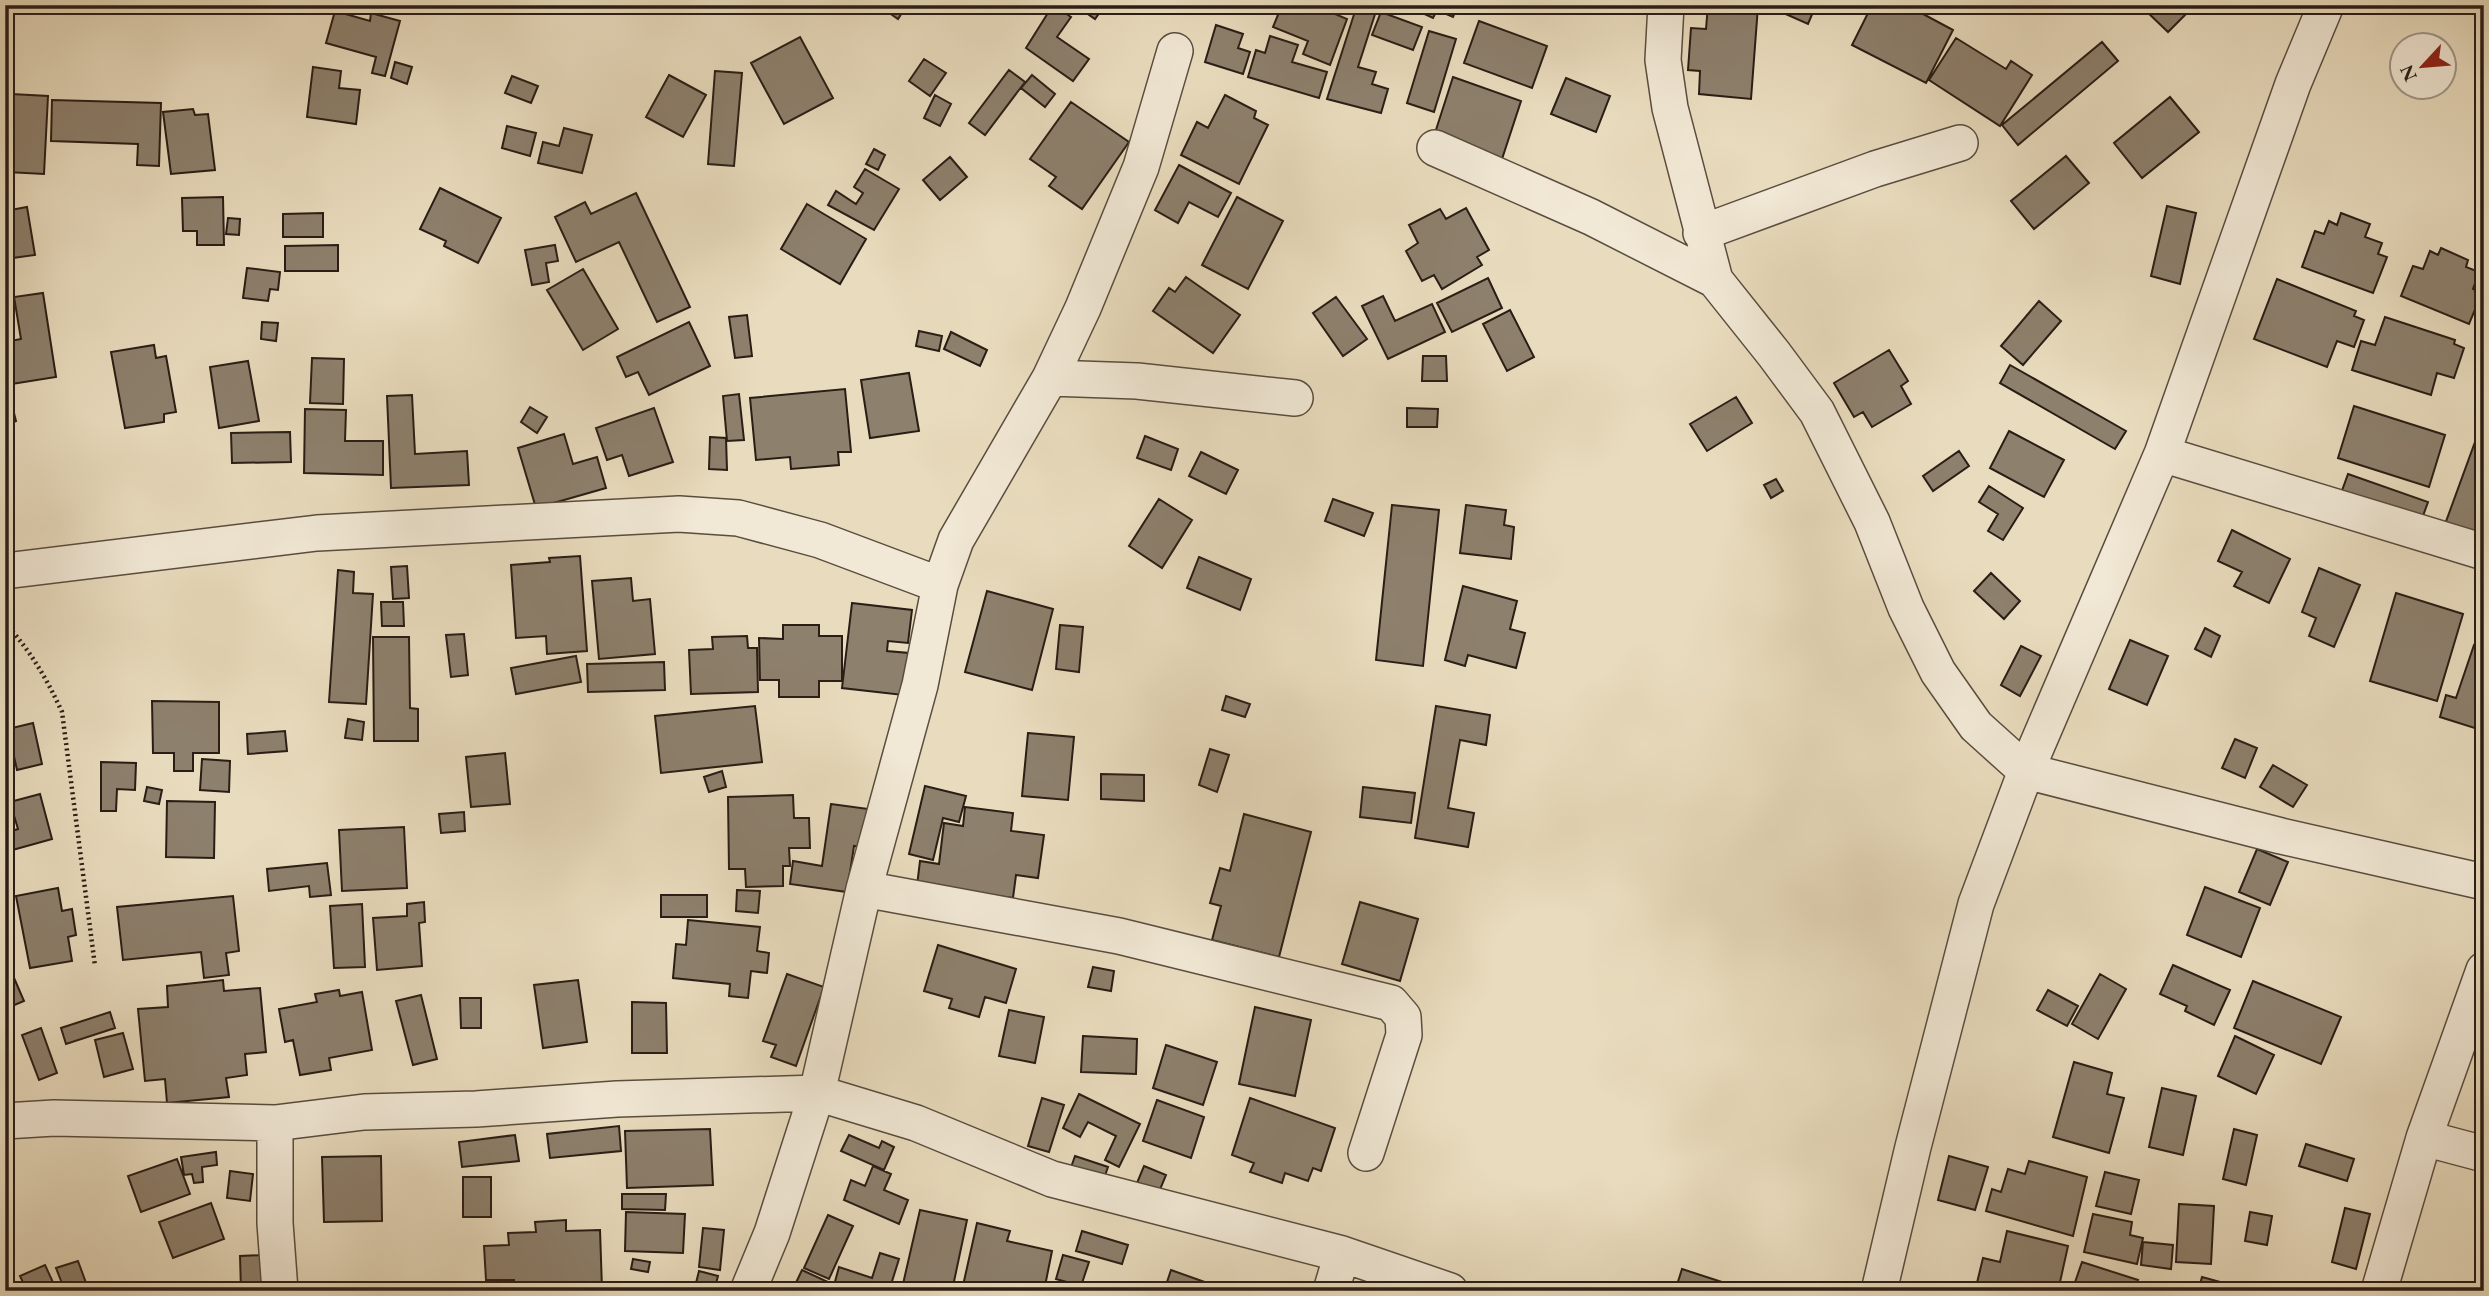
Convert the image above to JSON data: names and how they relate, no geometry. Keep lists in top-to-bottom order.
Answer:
{
  "north": "bottom left"
}
